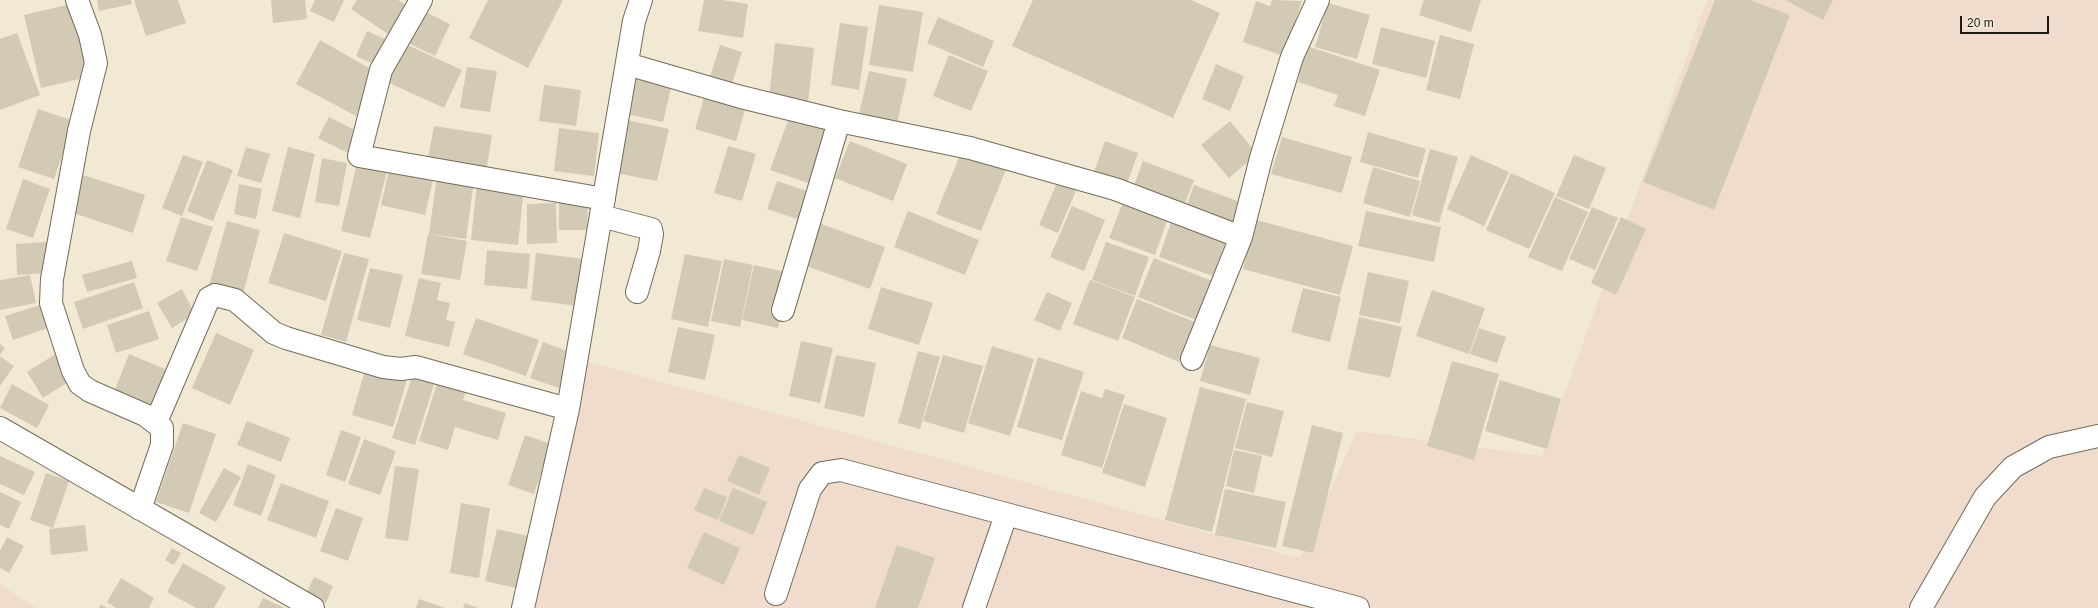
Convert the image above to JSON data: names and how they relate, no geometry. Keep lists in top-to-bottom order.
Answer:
{
  "scale_bar": "20 m"
}
